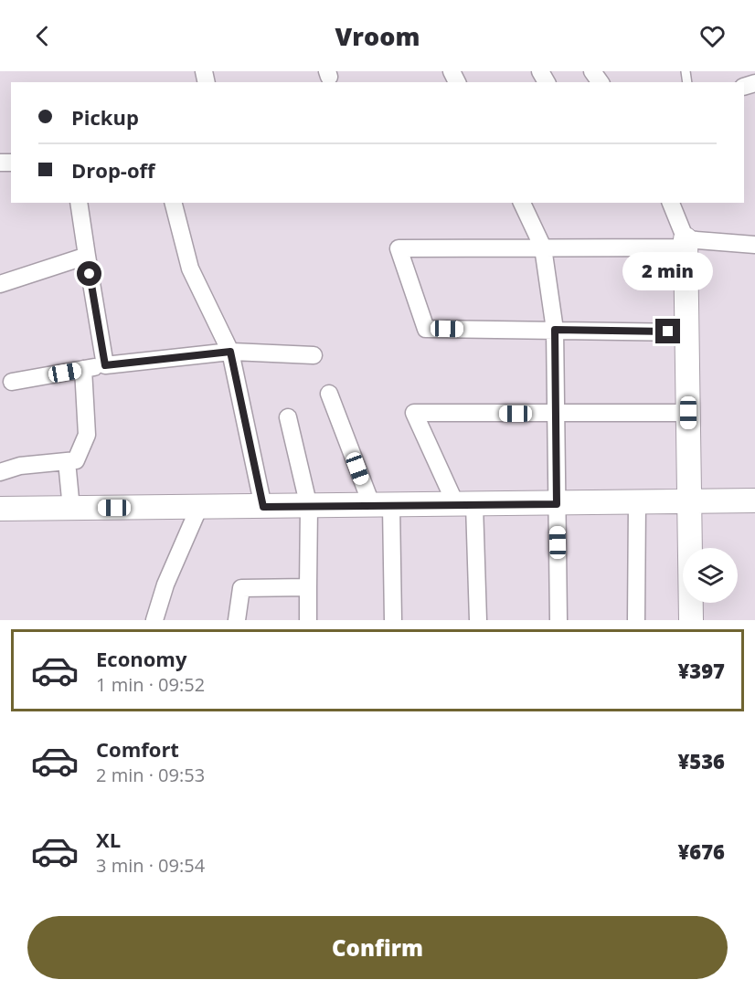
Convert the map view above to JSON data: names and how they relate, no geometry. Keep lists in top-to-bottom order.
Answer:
{
  "page": {
    "header": "Vroom",
    "banner": ["Pickup", "Drop-off"],
    "bubble": "2 min",
    "list": [
      {
        "name": "Economy",
        "note": "1 min · 09:52",
        "value": "¥397"
      },
      {
        "name": "Comfort",
        "note": "2 min · 09:53",
        "value": "¥536"
      },
      {
        "name": "XL",
        "note": "3 min · 09:54",
        "value": "¥676"
      }
    ],
    "buttons": "Confirm"
  }
}
